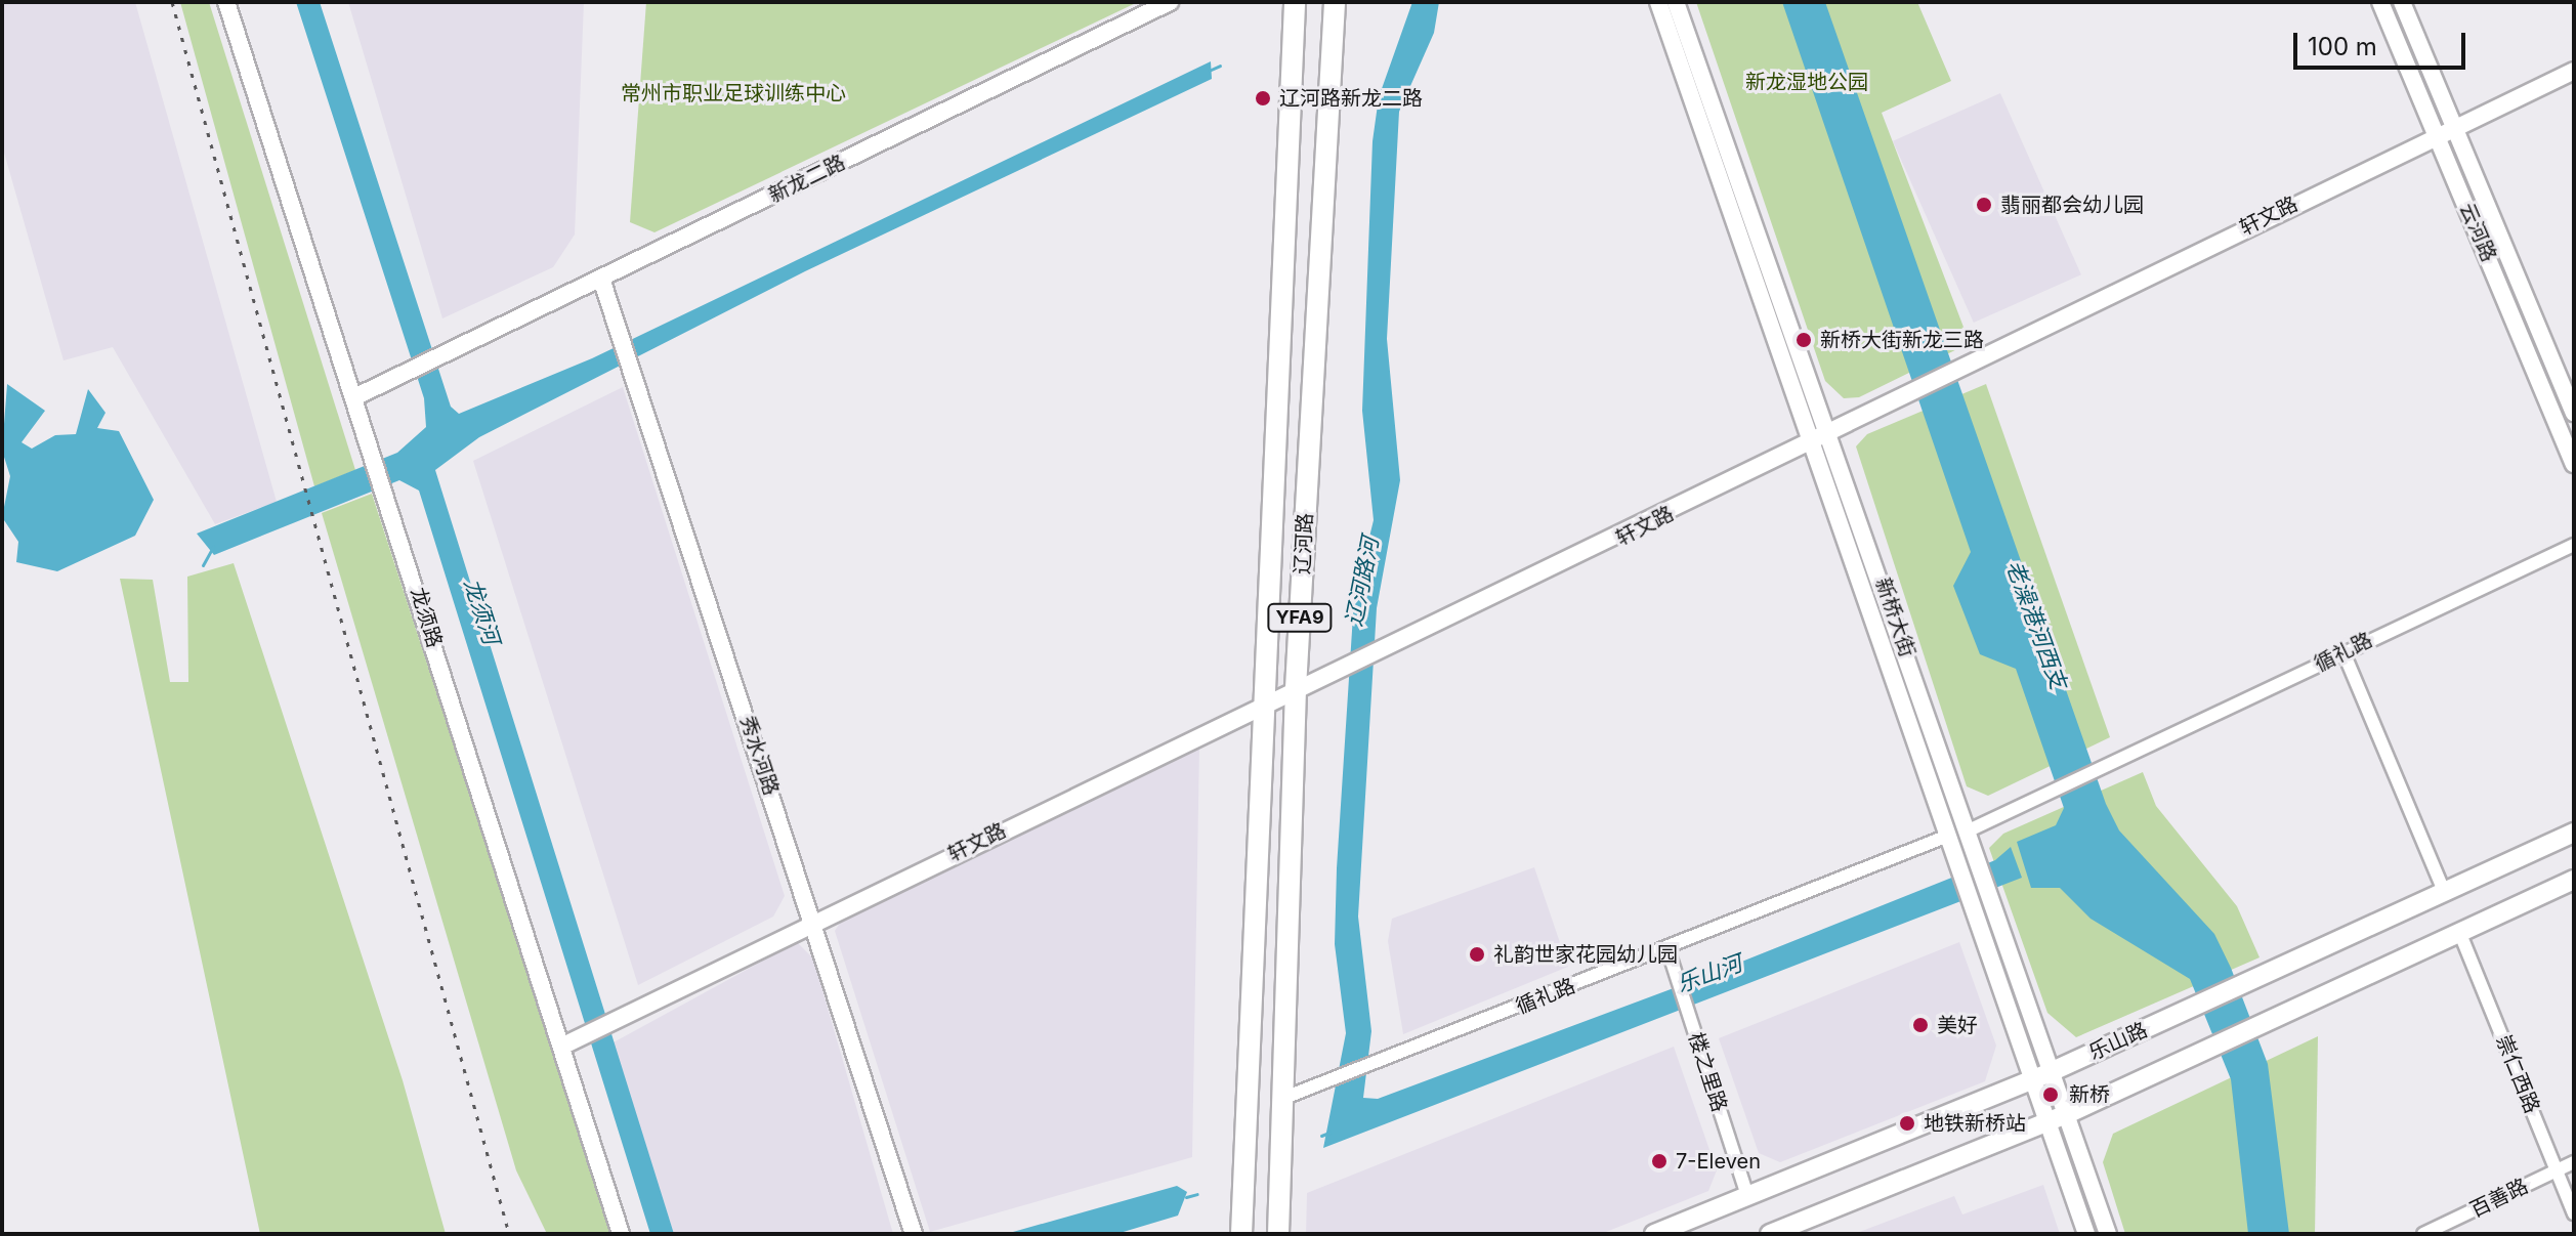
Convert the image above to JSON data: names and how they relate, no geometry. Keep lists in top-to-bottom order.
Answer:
{
  "streets": {
    "main road": ["辽河路", "YFA9", "乐山路"],
    "street": [
      "新龙二路",
      "轩文路",
      "云河路",
      "龙须路",
      "新桥大街",
      "循礼路",
      "秀水河路",
      "楼之里路",
      "崇仁西路",
      "百善路"
    ]
  },
  "crossings": [
    ["新龙二路", "龙须路"],
    ["新龙二路", "秀水河路"],
    ["轩文路", "云河路"],
    ["轩文路", "辽河路"],
    ["轩文路", "龙须路"],
    ["轩文路", "新桥大街"],
    ["轩文路", "秀水河路"],
    ["辽河路", "循礼路"],
    ["新桥大街", "循礼路"],
    ["新桥大街", "乐山路"],
    ["循礼路", "楼之里路"],
    ["乐山路", "楼之里路"],
    ["崇仁西路", "百善路"]
  ],
  "water": [
    "辽河路河",
    "龙须河",
    "老澡港河西支",
    "乐山河"
  ],
  "parks": ["新龙湿地公园", "常州市职业足球训练中心"],
  "places": [
    "辽河路新龙二路",
    "翡丽都会幼儿园",
    "新桥大街新龙三路",
    "礼韵世家花园幼儿园",
    "美好",
    "新桥",
    "地铁新桥站",
    "7-Eleven"
  ],
  "scale_bar": "100 m"
}
